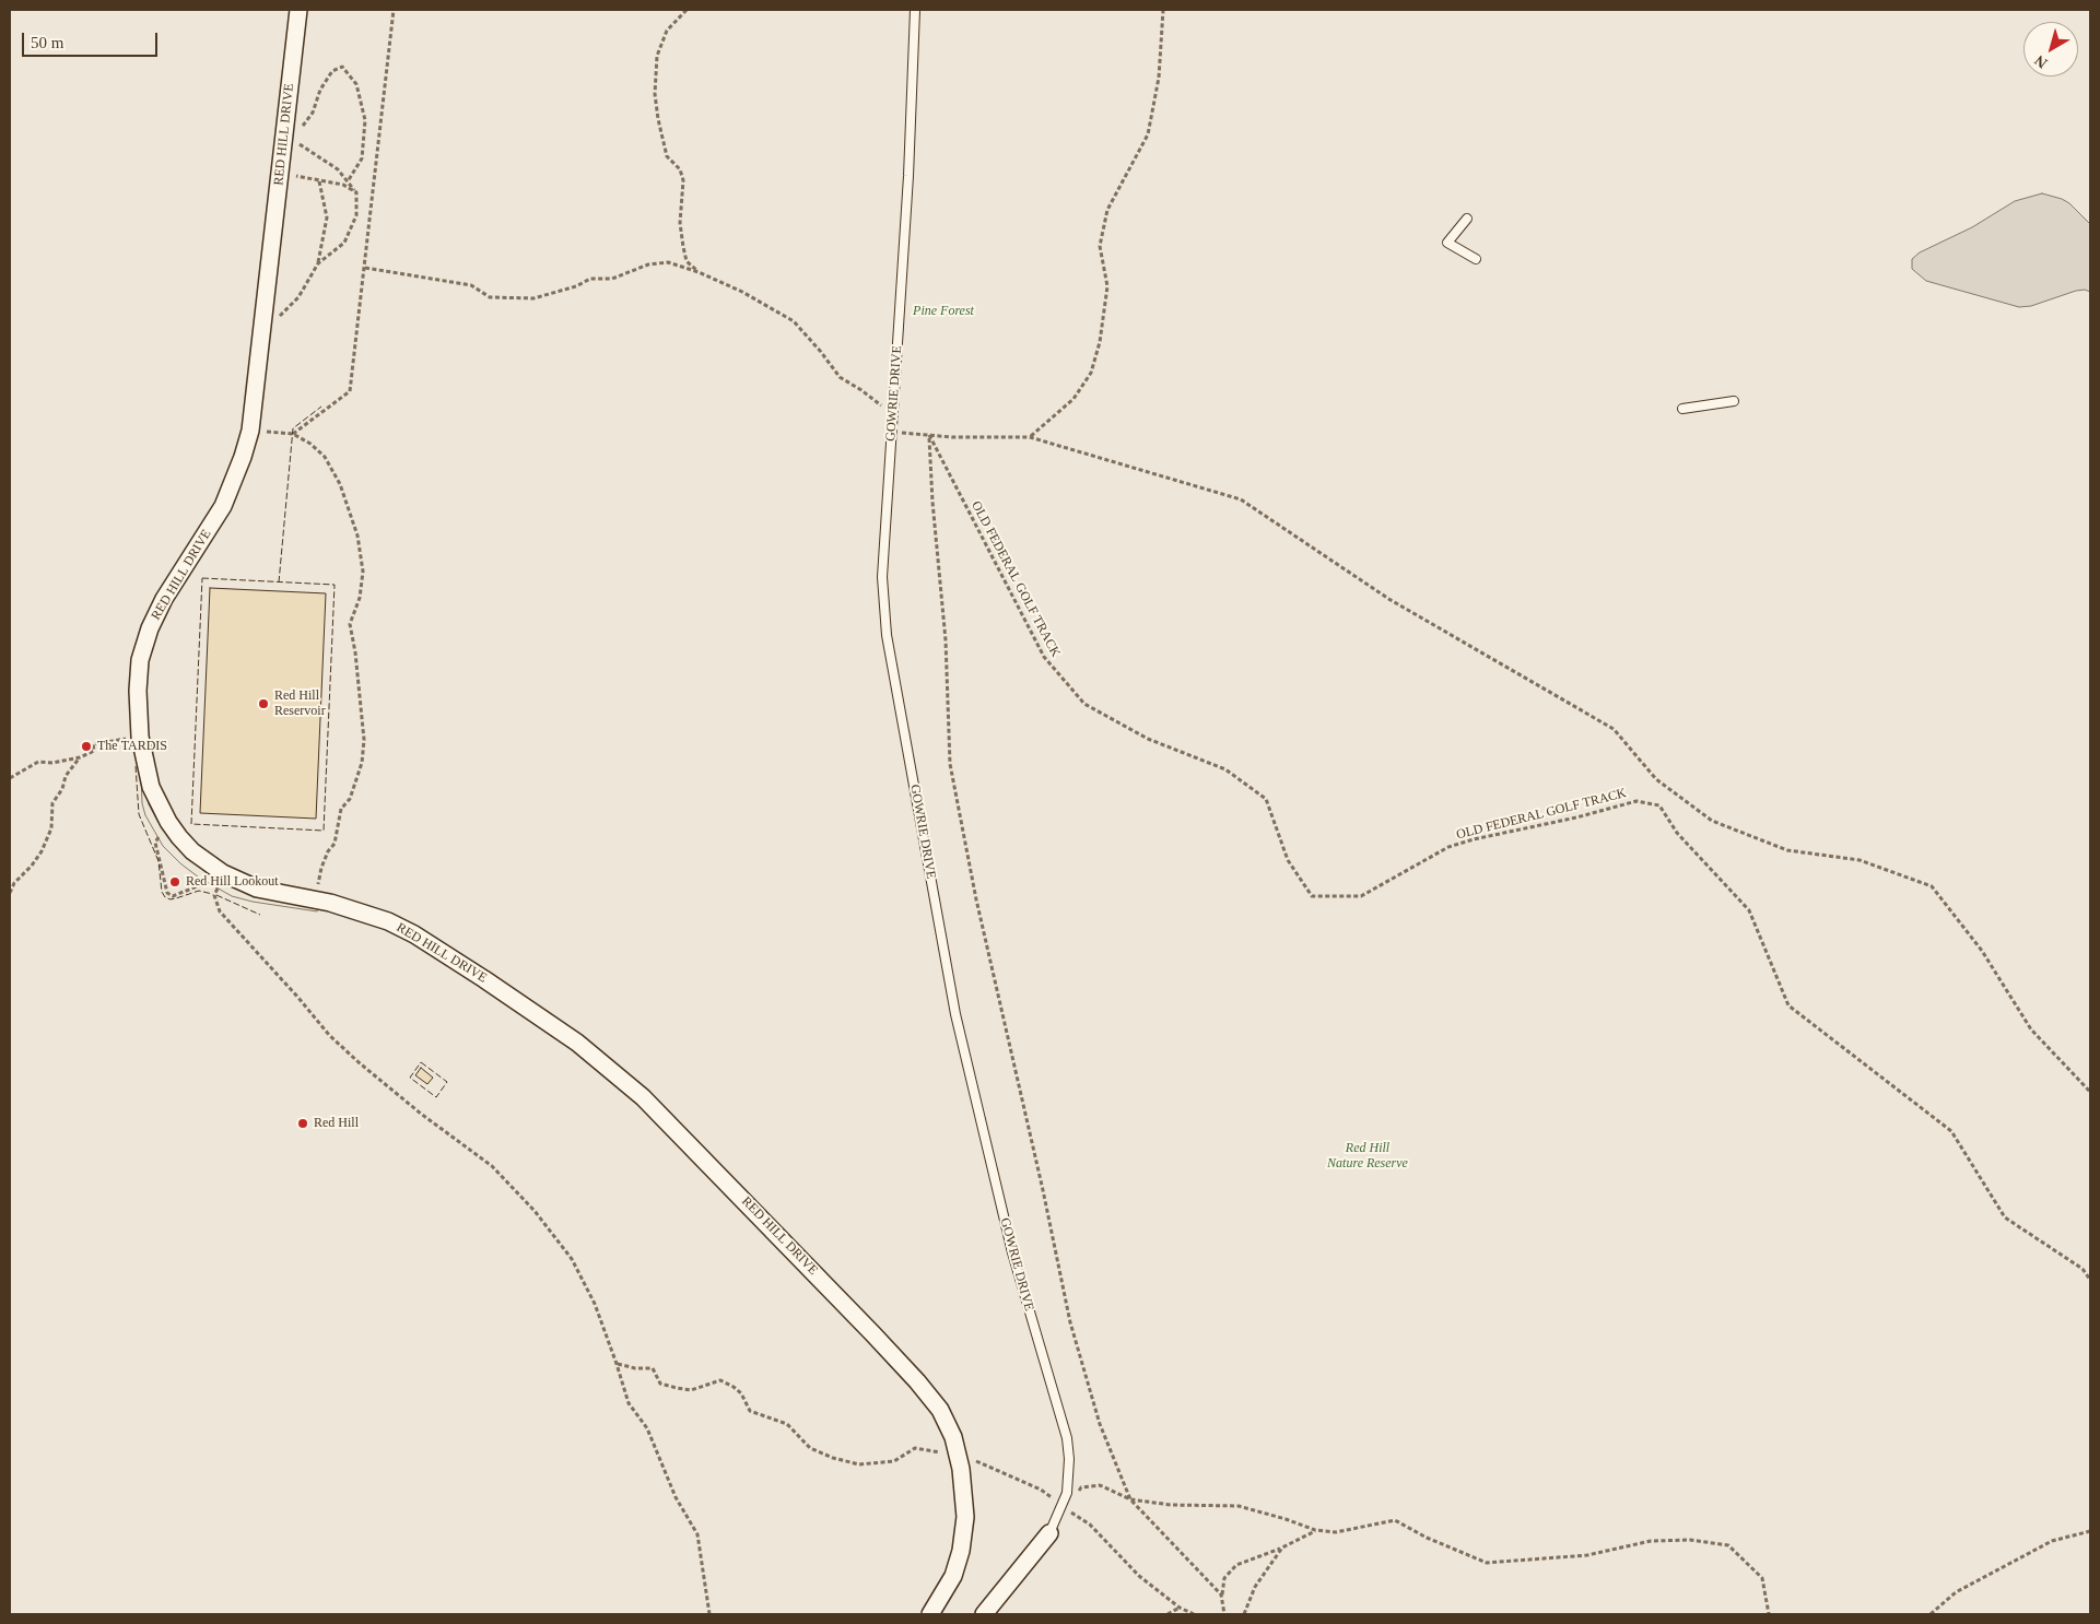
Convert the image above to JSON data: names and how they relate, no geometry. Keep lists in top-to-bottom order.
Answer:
{
  "streets": {
    "street": ["RED HILL DRIVE", "GOWRIE DRIVE"],
    "path": ["OLD FEDERAL GOLF TRACK"]
  },
  "parks": ["Pine Forest", "Red Hill Nature Reserve"],
  "places": [
    "Red Hill Reservoir",
    "The TARDIS",
    "Red Hill Lookout",
    "Red Hill"
  ],
  "scale_bar": "50 m",
  "north": "bottom left"
}
